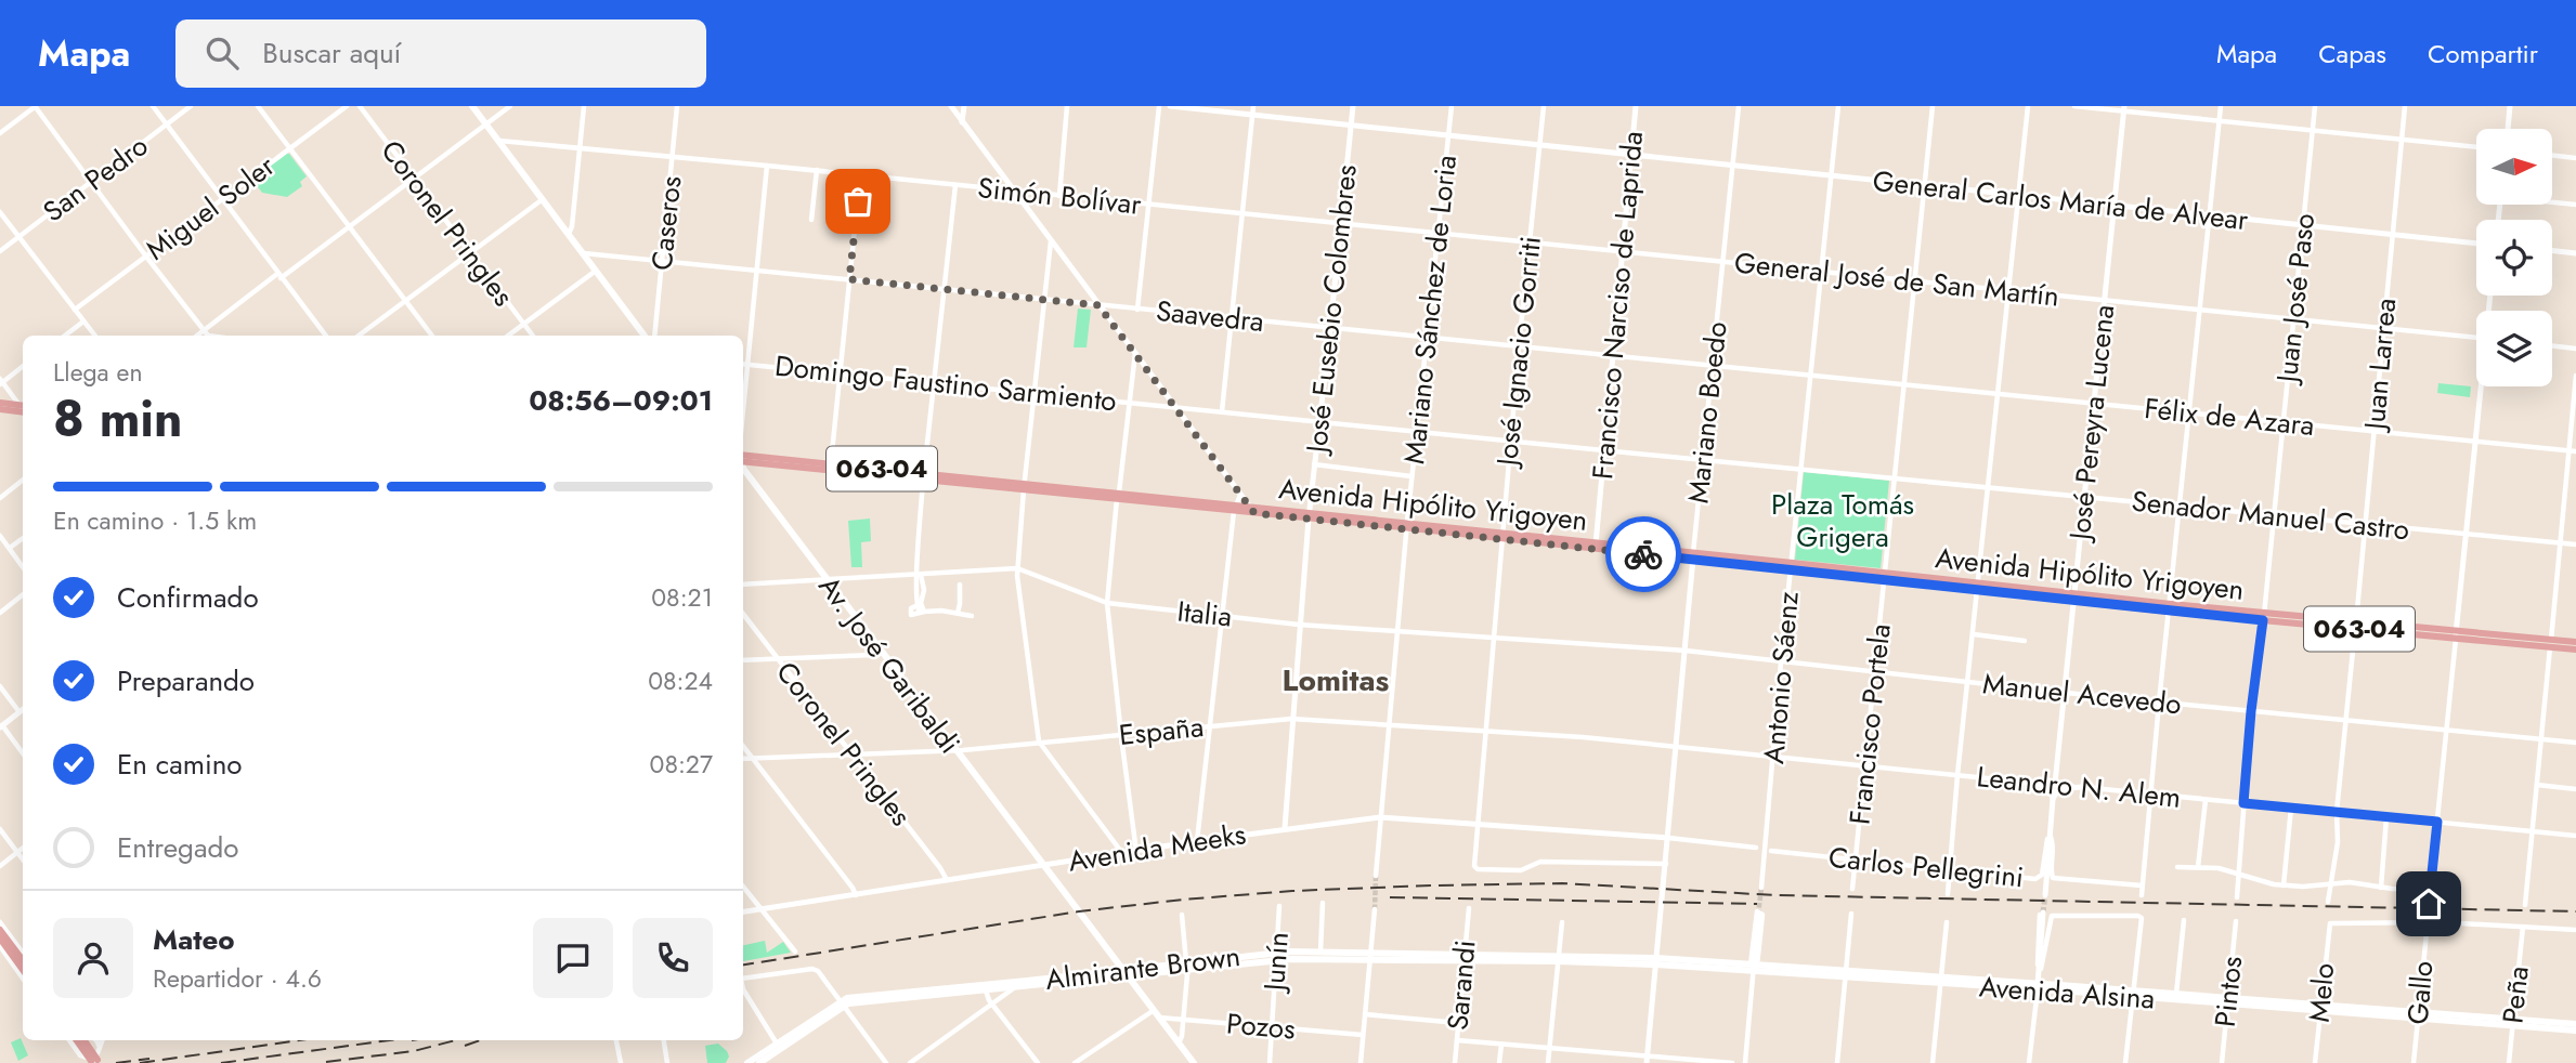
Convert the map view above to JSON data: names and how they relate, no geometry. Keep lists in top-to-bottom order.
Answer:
{
  "streets": {
    "main road": [
      "063-04",
      "Avenida Hipólito Yrigoyen",
      "Av. José Garibaldi",
      "Almirante Brown",
      "Avenida Alsina"
    ],
    "street": [
      "San Pedro",
      "Simón Bolívar",
      "General Carlos María de Alvear",
      "Miguel Soler",
      "Coronel Pringles",
      "Caseros",
      "General José de San Martín",
      "Juan José Paso",
      "Francisco Narciso de Laprida",
      "José Eusebio Colombres",
      "Mariano Sánchez de Loria",
      "Saavedra",
      "José Ignacio Gorriti",
      "Juan Larrea",
      "Domingo Faustino Sarmiento",
      "Mariano Boedo",
      "Félix de Azara",
      "José Pereyra Lucena",
      "Senador Manuel Castro",
      "Italia",
      "Antonio Sáenz",
      "Manuel Acevedo",
      "Francisco Portela",
      "España",
      "Leandro N. Alem",
      "Avenida Meeks",
      "Carlos Pellegrini",
      "Junín",
      "Sarandi",
      "Pintos",
      "Melo",
      "Gallo",
      "Peña",
      "Pozos"
    ]
  },
  "crossings": [
    ["Simón Bolívar", "Caseros"],
    ["Simón Bolívar", "General José de San Martín"],
    ["Simón Bolívar", "Francisco Narciso de Laprida"],
    ["Simón Bolívar", "José Eusebio Colombres"],
    ["Simón Bolívar", "Mariano Sánchez de Loria"],
    ["Simón Bolívar", "José Ignacio Gorriti"],
    ["General Carlos María de Alvear", "Juan José Paso"],
    ["General Carlos María de Alvear", "Francisco Narciso de Laprida"],
    ["General Carlos María de Alvear", "José Eusebio Colombres"],
    ["General Carlos María de Alvear", "Mariano Sánchez de Loria"],
    ["General Carlos María de Alvear", "José Ignacio Gorriti"],
    ["General Carlos María de Alvear", "Juan Larrea"],
    ["General Carlos María de Alvear", "Mariano Boedo"],
    ["General Carlos María de Alvear", "José Pereyra Lucena"],
    ["General Carlos María de Alvear", "Antonio Sáenz"],
    ["General Carlos María de Alvear", "Francisco Portela"],
    ["Coronel Pringles", "España"],
    ["Coronel Pringles", "Avenida Meeks"],
    ["Caseros", "Saavedra"],
    ["General José de San Martín", "Juan José Paso"],
    ["General José de San Martín", "Francisco Narciso de Laprida"],
    ["General José de San Martín", "Juan Larrea"],
    ["General José de San Martín", "Mariano Boedo"],
    ["General José de San Martín", "José Pereyra Lucena"],
    ["General José de San Martín", "Antonio Sáenz"],
    ["General José de San Martín", "Francisco Portela"],
    ["Juan José Paso", "Félix de Azara"],
    ["Juan José Paso", "Avenida Hipólito Yrigoyen"],
    ["Juan José Paso", "Senador Manuel Castro"],
    ["Juan José Paso", "Manuel Acevedo"],
    ["Juan José Paso", "Leandro N. Alem"],
    ["Francisco Narciso de Laprida", "Saavedra"],
    ["Francisco Narciso de Laprida", "Domingo Faustino Sarmiento"],
    ["Francisco Narciso de Laprida", "Félix de Azara"],
    ["Francisco Narciso de Laprida", "Avenida Hipólito Yrigoyen"],
    ["Francisco Narciso de Laprida", "Senador Manuel Castro"],
    ["José Eusebio Colombres", "Saavedra"],
    ["José Eusebio Colombres", "Domingo Faustino Sarmiento"],
    ["José Eusebio Colombres", "Avenida Hipólito Yrigoyen"],
    ["José Eusebio Colombres", "Italia"],
    ["José Eusebio Colombres", "España"],
    ["José Eusebio Colombres", "Avenida Meeks"],
    ["Mariano Sánchez de Loria", "Saavedra"],
    ["Mariano Sánchez de Loria", "Domingo Faustino Sarmiento"],
    ["Mariano Sánchez de Loria", "Avenida Hipólito Yrigoyen"],
    ["Mariano Sánchez de Loria", "Italia"],
    ["Mariano Sánchez de Loria", "España"],
    ["Mariano Sánchez de Loria", "Avenida Meeks"],
    ["Saavedra", "José Ignacio Gorriti"],
    ["Saavedra", "Félix de Azara"],
    ["José Ignacio Gorriti", "Domingo Faustino Sarmiento"],
    ["José Ignacio Gorriti", "Mariano Boedo"],
    ["José Ignacio Gorriti", "Avenida Hipólito Yrigoyen"],
    ["José Ignacio Gorriti", "Italia"],
    ["José Ignacio Gorriti", "España"],
    ["José Ignacio Gorriti", "Avenida Meeks"],
    ["Juan Larrea", "Félix de Azara"],
    ["Juan Larrea", "Avenida Hipólito Yrigoyen"],
    ["Juan Larrea", "Senador Manuel Castro"],
    ["Juan Larrea", "Manuel Acevedo"],
    ["Juan Larrea", "Leandro N. Alem"],
    ["Domingo Faustino Sarmiento", "Senador Manuel Castro"],
    ["Mariano Boedo", "Félix de Azara"],
    ["Mariano Boedo", "Avenida Hipólito Yrigoyen"],
    ["Mariano Boedo", "Senador Manuel Castro"],
    ["Mariano Boedo", "Manuel Acevedo"],
    ["Mariano Boedo", "Leandro N. Alem"],
    ["Mariano Boedo", "Avenida Meeks"],
    ["Mariano Boedo", "Avenida Alsina"],
    ["Félix de Azara", "José Pereyra Lucena"],
    ["Félix de Azara", "Antonio Sáenz"],
    ["Félix de Azara", "Francisco Portela"],
    ["José Pereyra Lucena", "Avenida Hipólito Yrigoyen"],
    ["José Pereyra Lucena", "Senador Manuel Castro"],
    ["José Pereyra Lucena", "Manuel Acevedo"],
    ["José Pereyra Lucena", "Leandro N. Alem"],
    ["Avenida Hipólito Yrigoyen", "Antonio Sáenz"],
    ["Avenida Hipólito Yrigoyen", "Francisco Portela"],
    ["Senador Manuel Castro", "Antonio Sáenz"],
    ["Senador Manuel Castro", "Francisco Portela"],
    ["Italia", "Av. José Garibaldi"],
    ["Italia", "Manuel Acevedo"],
    ["Av. José Garibaldi", "España"],
    ["Av. José Garibaldi", "Avenida Meeks"],
    ["Av. José Garibaldi", "Almirante Brown"],
    ["Av. José Garibaldi", "Pozos"],
    ["Antonio Sáenz", "Manuel Acevedo"],
    ["Antonio Sáenz", "Leandro N. Alem"],
    ["Manuel Acevedo", "Francisco Portela"],
    ["Francisco Portela", "Leandro N. Alem"],
    ["Francisco Portela", "Carlos Pellegrini"],
    ["España", "Leandro N. Alem"],
    ["Junín", "Almirante Brown"],
    ["Junín", "Pozos"],
    ["Almirante Brown", "Sarandi"],
    ["Almirante Brown", "Avenida Alsina"],
    ["Pintos", "Avenida Alsina"],
    ["Avenida Alsina", "Melo"],
    ["Avenida Alsina", "Gallo"],
    ["Avenida Alsina", "Peña"],
    ["Melo", "Gallo"]
  ],
  "districts": ["Lomitas"],
  "parks": ["Plaza Tomás Grigera"],
  "north": "right",
  "page": {
    "header": "Mapa",
    "search": "Buscar aquí",
    "nav": ["Mapa", "Capas", "Compartir"],
    "heading": ["8 min", "Llega en", "08:56–09:01"],
    "panel": ["Mateo", "Repartidor · 4.6"],
    "bar": "En camino · 1.5 km",
    "list": [
      ["Confirmado", "08:21"],
      ["Preparando", "08:24"],
      ["En camino", "08:27"],
      "Entregado"
    ]
  }
}
